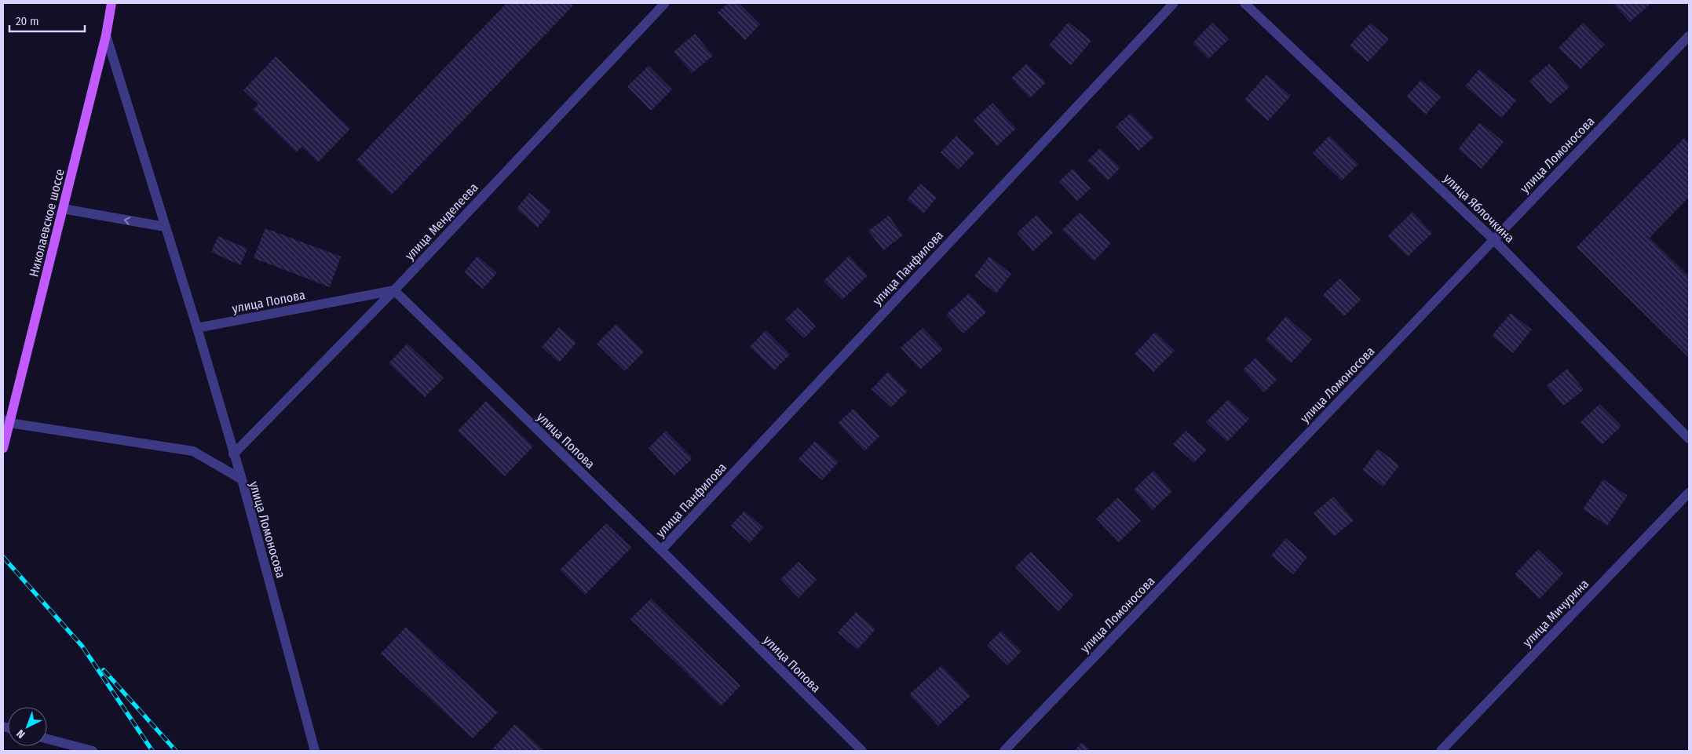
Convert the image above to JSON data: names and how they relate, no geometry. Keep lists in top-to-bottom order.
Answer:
{
  "streets": {
    "main road": ["Николаевское шоссе"],
    "street": [
      "улица Ломоносова",
      "улица Яблочкина",
      "улица Менделеева",
      "улица Панфилова",
      "улица Попова",
      "улица Мичурина"
    ]
  },
  "crossings": [
    ["улица Ломоносова", "улица Яблочкина"],
    ["улица Ломоносова", "Николаевское шоссе"],
    ["улица Менделеева", "улица Попова"],
    ["улица Панфилова", "улица Попова"]
  ],
  "scale_bar": "20 m",
  "north": "bottom left"
}
